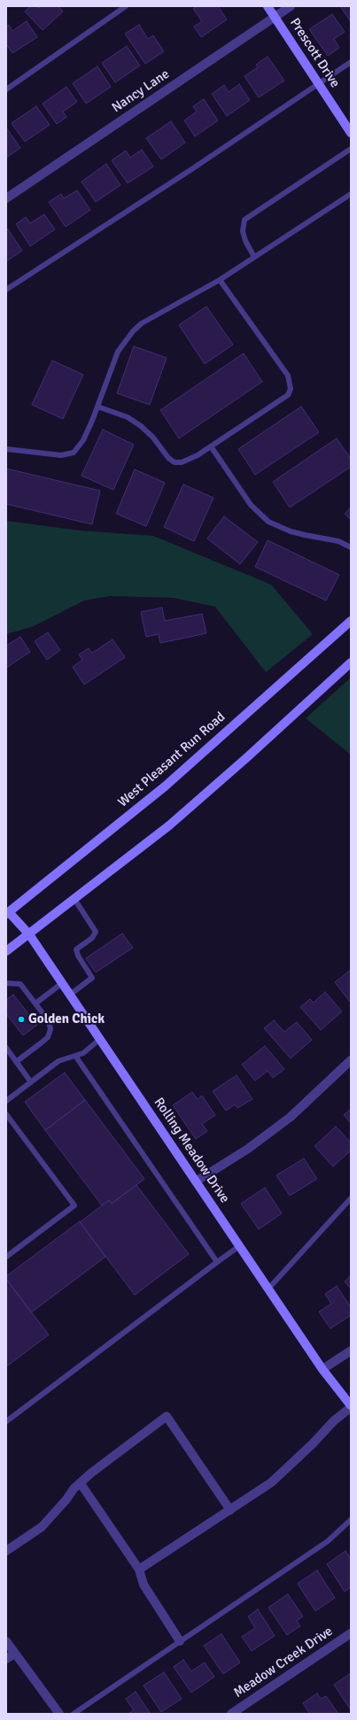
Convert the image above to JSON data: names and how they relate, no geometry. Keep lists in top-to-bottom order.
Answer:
{
  "streets": {
    "main road": ["Prescott Drive", "West Pleasant Run Road", "Rolling Meadow Drive"],
    "street": ["Nancy Lane", "Meadow Creek Drive"]
  },
  "crossings": [
    ["Prescott Drive", "Nancy Lane"],
    ["West Pleasant Run Road", "Rolling Meadow Drive"]
  ],
  "places": ["Golden Chick"]
}
